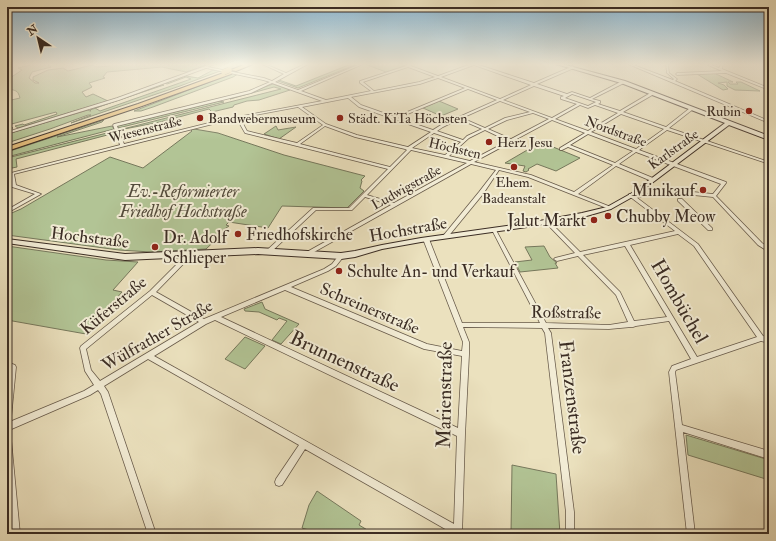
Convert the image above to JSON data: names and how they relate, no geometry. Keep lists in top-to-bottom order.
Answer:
{
  "streets": {
    "main road": ["Karlstraße", "Hochstraße"],
    "street": [
      "Wiesenstraße",
      "Nordstraße",
      "Höchsten",
      "Ludwigstraße",
      "Hombüchel",
      "Küferstraße",
      "Schreinerstraße",
      "Roßstraße",
      "Wülfrather Straße",
      "Brunnenstraße",
      "Marienstraße",
      "Franzenstraße"
    ]
  },
  "crossings": [
    ["Wiesenstraße", "Höchsten"],
    ["Nordstraße", "Karlstraße"],
    ["Nordstraße", "Ludwigstraße"],
    ["Höchsten", "Ludwigstraße"],
    ["Höchsten", "Hochstraße"],
    ["Karlstraße", "Hochstraße"],
    ["Ludwigstraße", "Hochstraße"],
    ["Hochstraße", "Küferstraße"],
    ["Hochstraße", "Wülfrather Straße"],
    ["Hochstraße", "Marienstraße"],
    ["Hochstraße", "Franzenstraße"],
    ["Hombüchel", "Roßstraße"],
    ["Küferstraße", "Wülfrather Straße"],
    ["Schreinerstraße", "Wülfrather Straße"],
    ["Schreinerstraße", "Marienstraße"],
    ["Roßstraße", "Marienstraße"],
    ["Roßstraße", "Franzenstraße"],
    ["Wülfrather Straße", "Brunnenstraße"],
    ["Brunnenstraße", "Marienstraße"]
  ],
  "parks": ["Ev.-Reformierter Friedhof Hochstraße"],
  "places": [
    "Rubin",
    "Bandwebermuseum",
    "Städt. KiTa Höchsten",
    "Herz Jesu",
    "Ehem. Badeanstalt",
    "Minikauf",
    "Chubby Meow",
    "Jalut Markt",
    "Friedhofskirche",
    "Dr. Adolf Schlieper",
    "Schulte An- und Verkauf"
  ],
  "north": "top left"
}
